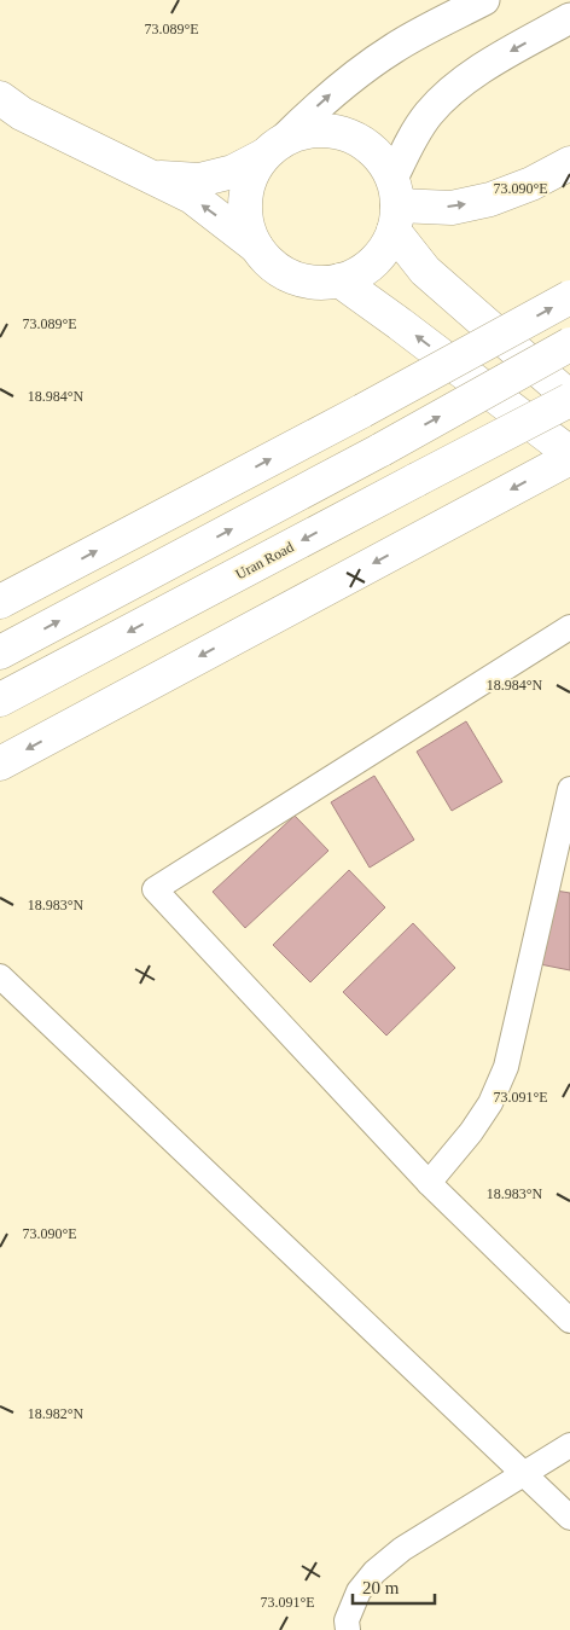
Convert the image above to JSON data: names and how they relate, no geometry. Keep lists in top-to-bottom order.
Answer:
{
  "streets": {
    "main road": ["Uran Road"]
  },
  "scale_bar": "20 m",
  "coordinates": [
    "73.089°E",
    "73.090°E",
    "18.984°N",
    "18.983°N",
    "73.091°E",
    "18.982°N"
  ]
}
